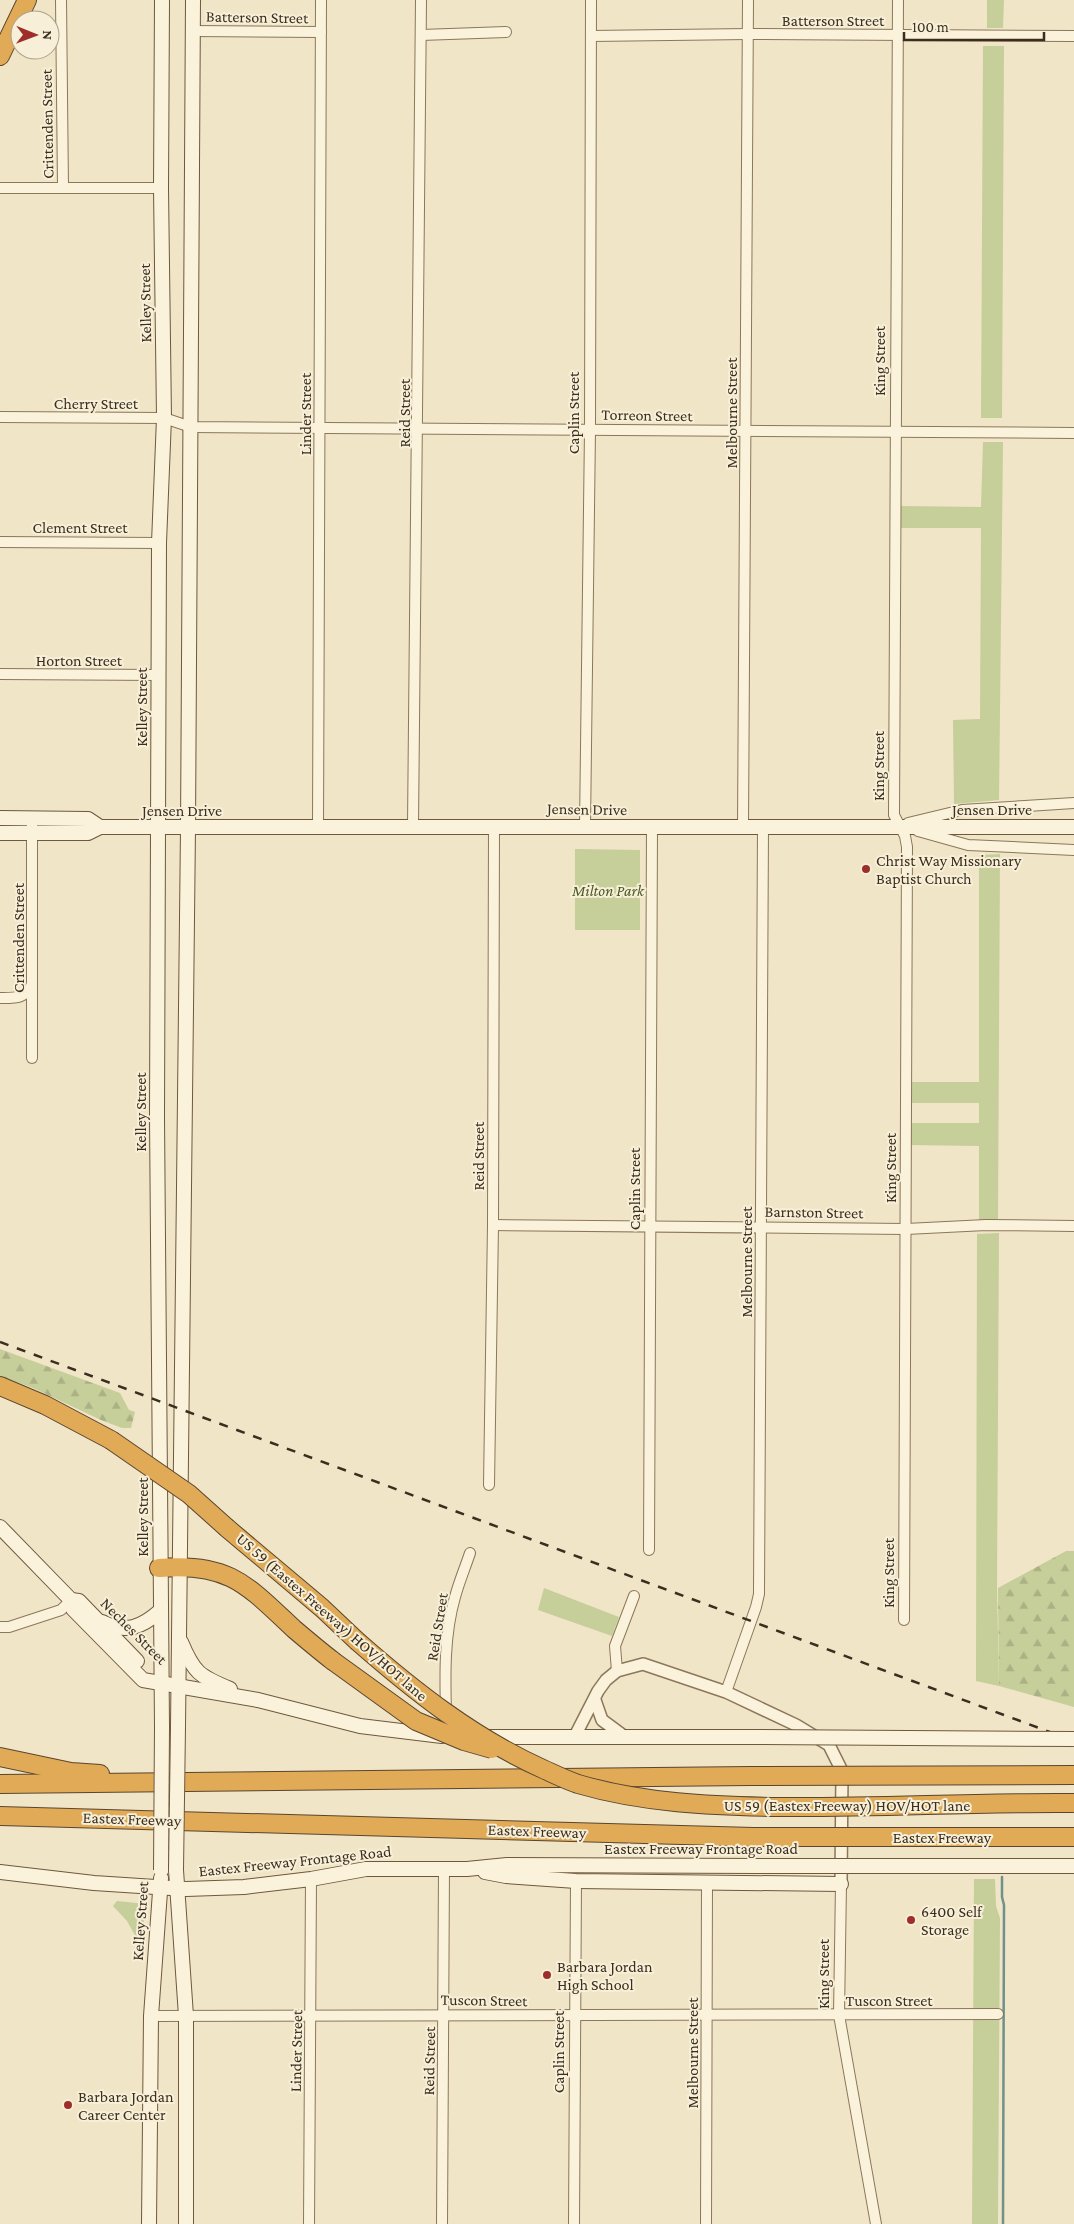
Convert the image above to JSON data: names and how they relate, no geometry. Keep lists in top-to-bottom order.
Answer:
{
  "streets": {
    "highway": ["US 59 (Eastex Freeway) HOV/HOT lane", "Eastex Freeway"],
    "main road": [
      "Kelley Street",
      "Jensen Drive",
      "Neches Street",
      "Eastex Freeway Frontage Road"
    ],
    "street": [
      "Batterson Street",
      "Crittenden Street",
      "King Street",
      "Cherry Street",
      "Reid Street",
      "Caplin Street",
      "Melbourne Street",
      "Linder Street",
      "Torreon Street",
      "Clement Street",
      "Horton Street",
      "Barnston Street",
      "Tuscon Street"
    ]
  },
  "crossings": [
    ["Batterson Street", "King Street"],
    ["Batterson Street", "Caplin Street"],
    ["Batterson Street", "Melbourne Street"],
    ["Batterson Street", "Linder Street"],
    ["Crittenden Street", "Jensen Drive"],
    ["Kelley Street", "Cherry Street"],
    ["Kelley Street", "Clement Street"],
    ["Kelley Street", "Horton Street"],
    ["Kelley Street", "Jensen Drive"],
    ["Kelley Street", "Neches Street"],
    ["Kelley Street", "Eastex Freeway Frontage Road"],
    ["Kelley Street", "Tuscon Street"],
    ["King Street", "Melbourne Street"],
    ["King Street", "Torreon Street"],
    ["King Street", "Jensen Drive"],
    ["King Street", "Barnston Street"],
    ["King Street", "Tuscon Street"],
    ["Cherry Street", "Torreon Street"],
    ["Reid Street", "Torreon Street"],
    ["Reid Street", "Jensen Drive"],
    ["Reid Street", "Barnston Street"],
    ["Reid Street", "Eastex Freeway Frontage Road"],
    ["Reid Street", "Tuscon Street"],
    ["Caplin Street", "Torreon Street"],
    ["Caplin Street", "Jensen Drive"],
    ["Caplin Street", "Barnston Street"],
    ["Caplin Street", "Tuscon Street"],
    ["Melbourne Street", "Torreon Street"],
    ["Melbourne Street", "Jensen Drive"],
    ["Melbourne Street", "Barnston Street"],
    ["Melbourne Street", "Tuscon Street"],
    ["Linder Street", "Torreon Street"],
    ["Linder Street", "Jensen Drive"],
    ["Linder Street", "Eastex Freeway Frontage Road"],
    ["Linder Street", "Tuscon Street"]
  ],
  "parks": ["Milton Park"],
  "places": [
    "Christ Way Missionary Baptist Church",
    "6400 Self Storage",
    "Barbara Jordan High School",
    "Barbara Jordan Career Center"
  ],
  "scale_bar": "100 m",
  "north": "right"
}
